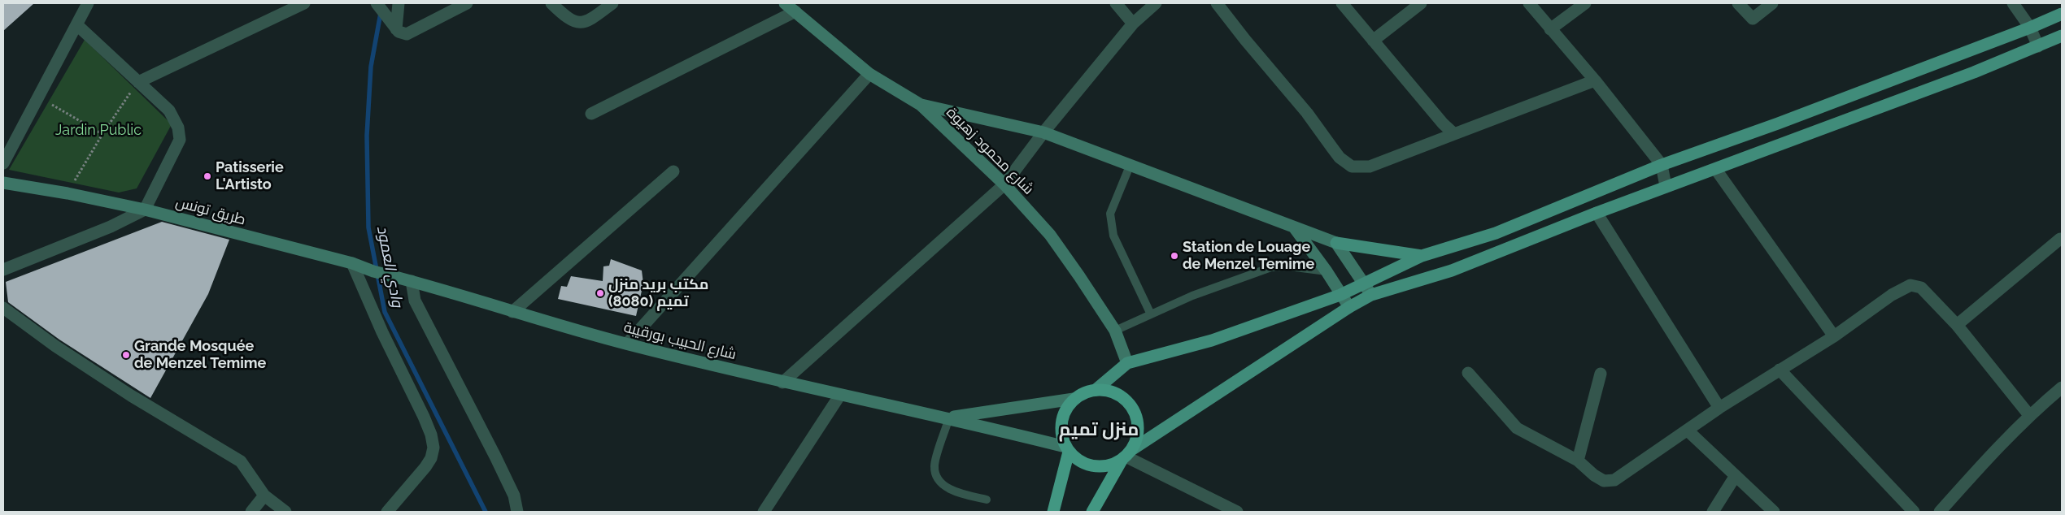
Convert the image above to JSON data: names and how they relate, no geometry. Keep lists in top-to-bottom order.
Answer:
{
  "streets": {
    "main road": ["شارع محمود زهيوة", "طريق تونس", "شارع الحبيب بورقيبة"]
  },
  "crossings": [
    ["طريق تونس", "شارع الحبيب بورقيبة"]
  ],
  "districts": ["منزل تميم"],
  "water": ["وادي العمود"],
  "parks": ["Jardin Public"],
  "places": [
    "Patisserie L'Artisto",
    "Station de Louage de Menzel Temime",
    "مكتب بريد منزل تميم (8080)",
    "Grande Mosquée de Menzel Temime"
  ]
}
